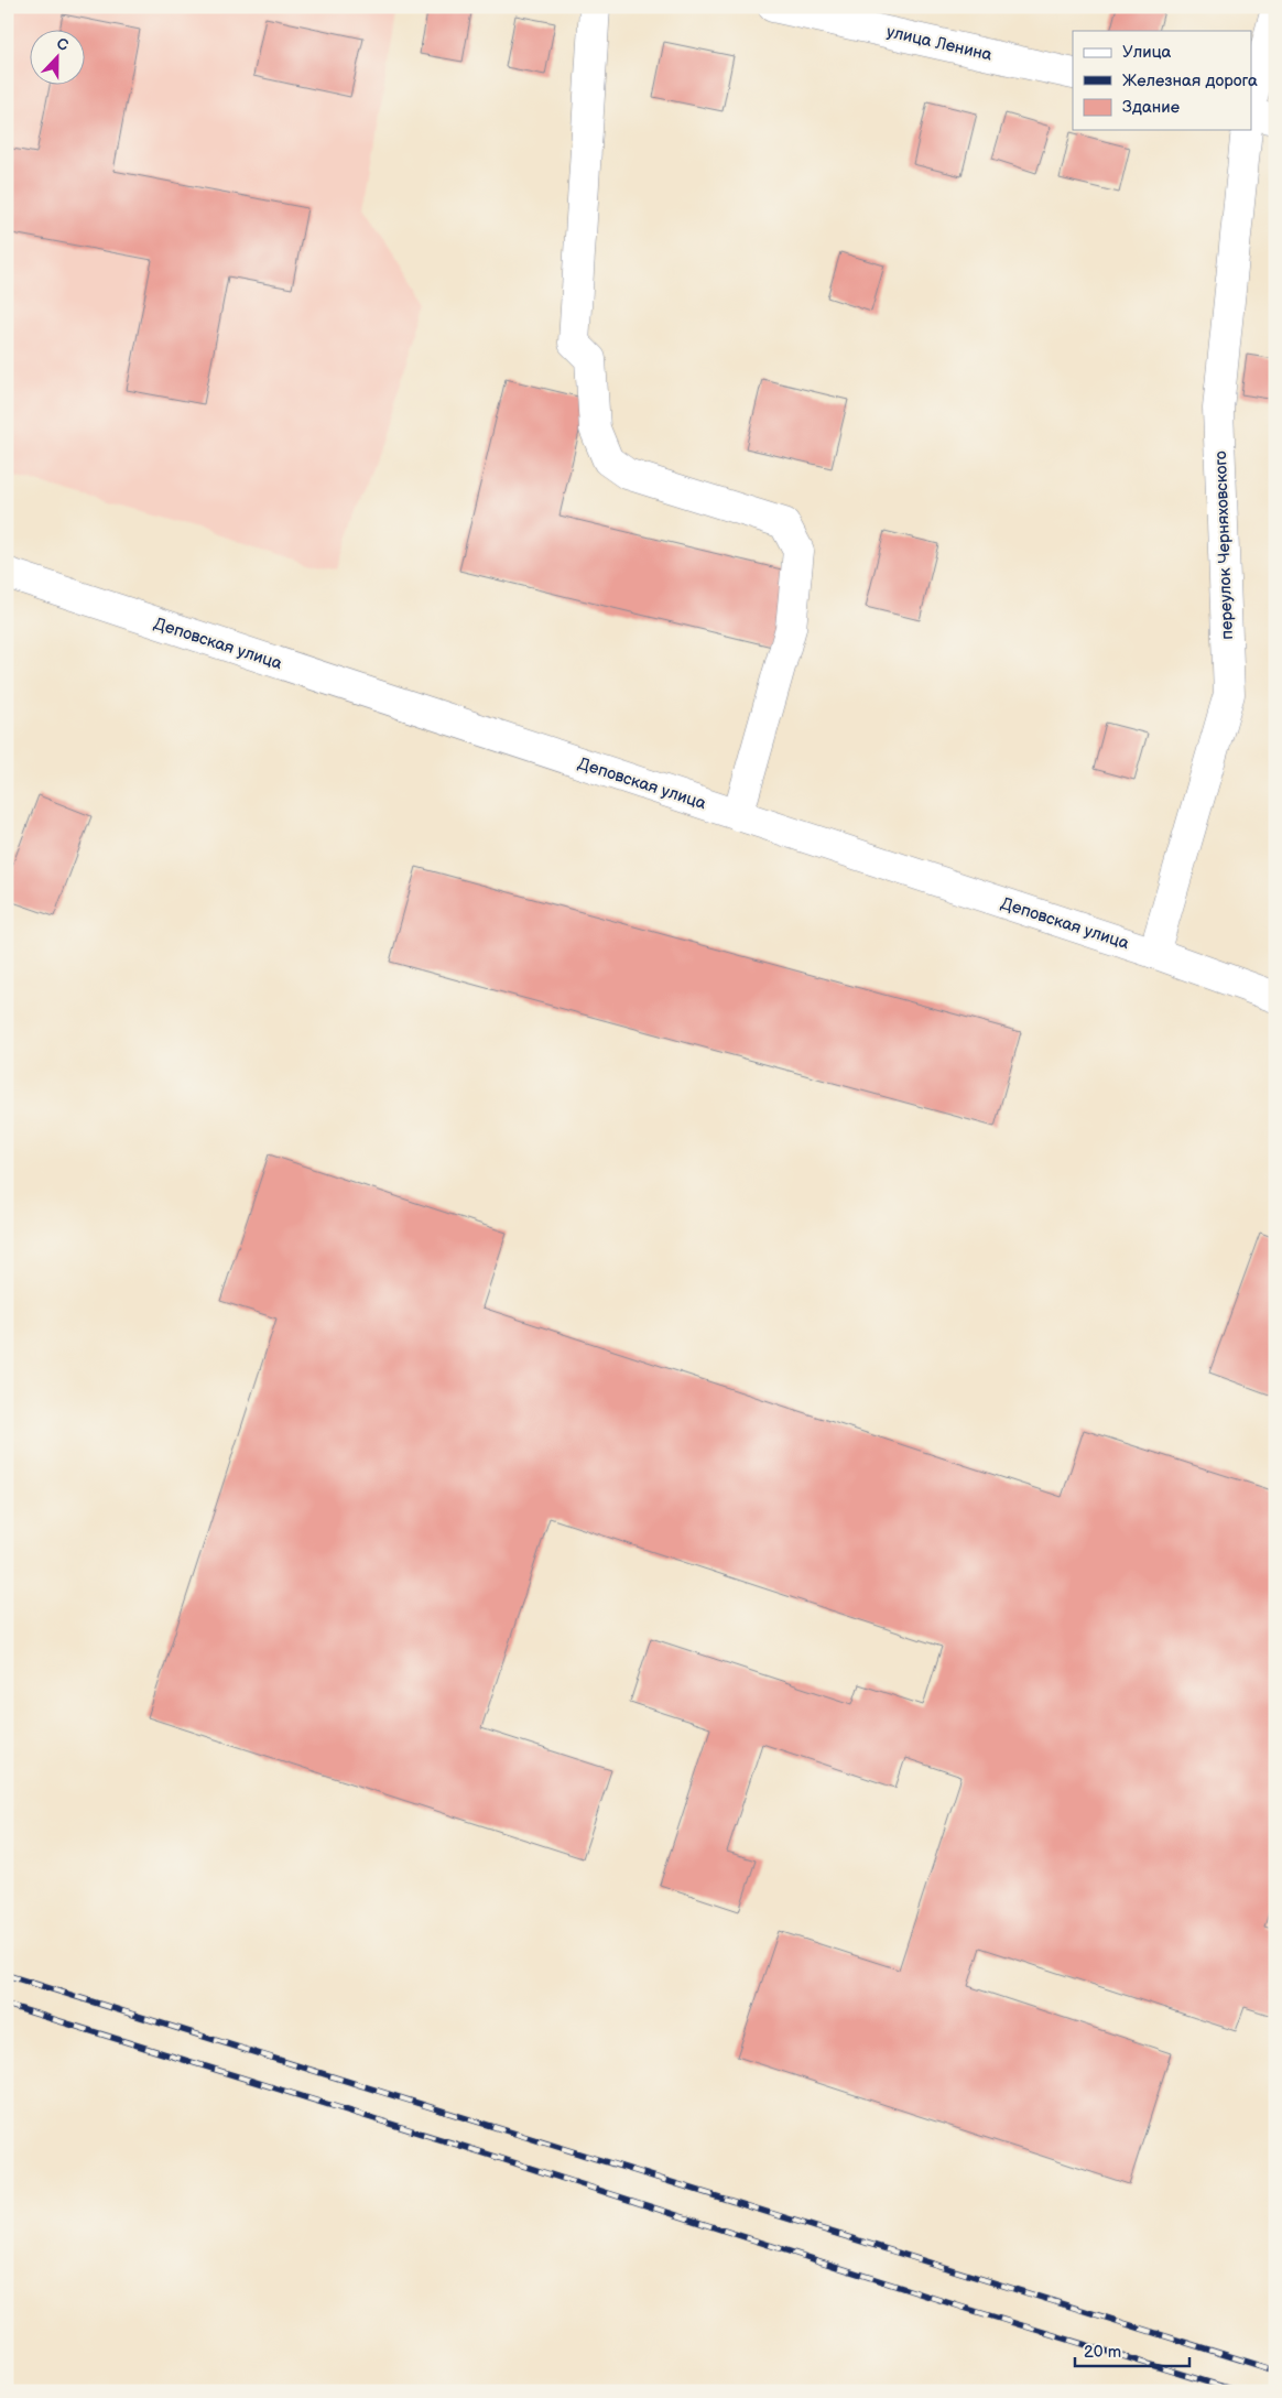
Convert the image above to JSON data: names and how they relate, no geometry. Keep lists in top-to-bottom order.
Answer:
{
  "streets": {
    "street": ["улица Ленина", "переулок Черняховского", "Деповская улица"]
  },
  "crossings": [
    ["переулок Черняховского", "Деповская улица"]
  ],
  "legend": ["Улица", "Железная дорога", "Здание"],
  "scale_bar": "20 m",
  "north": "top"
}
